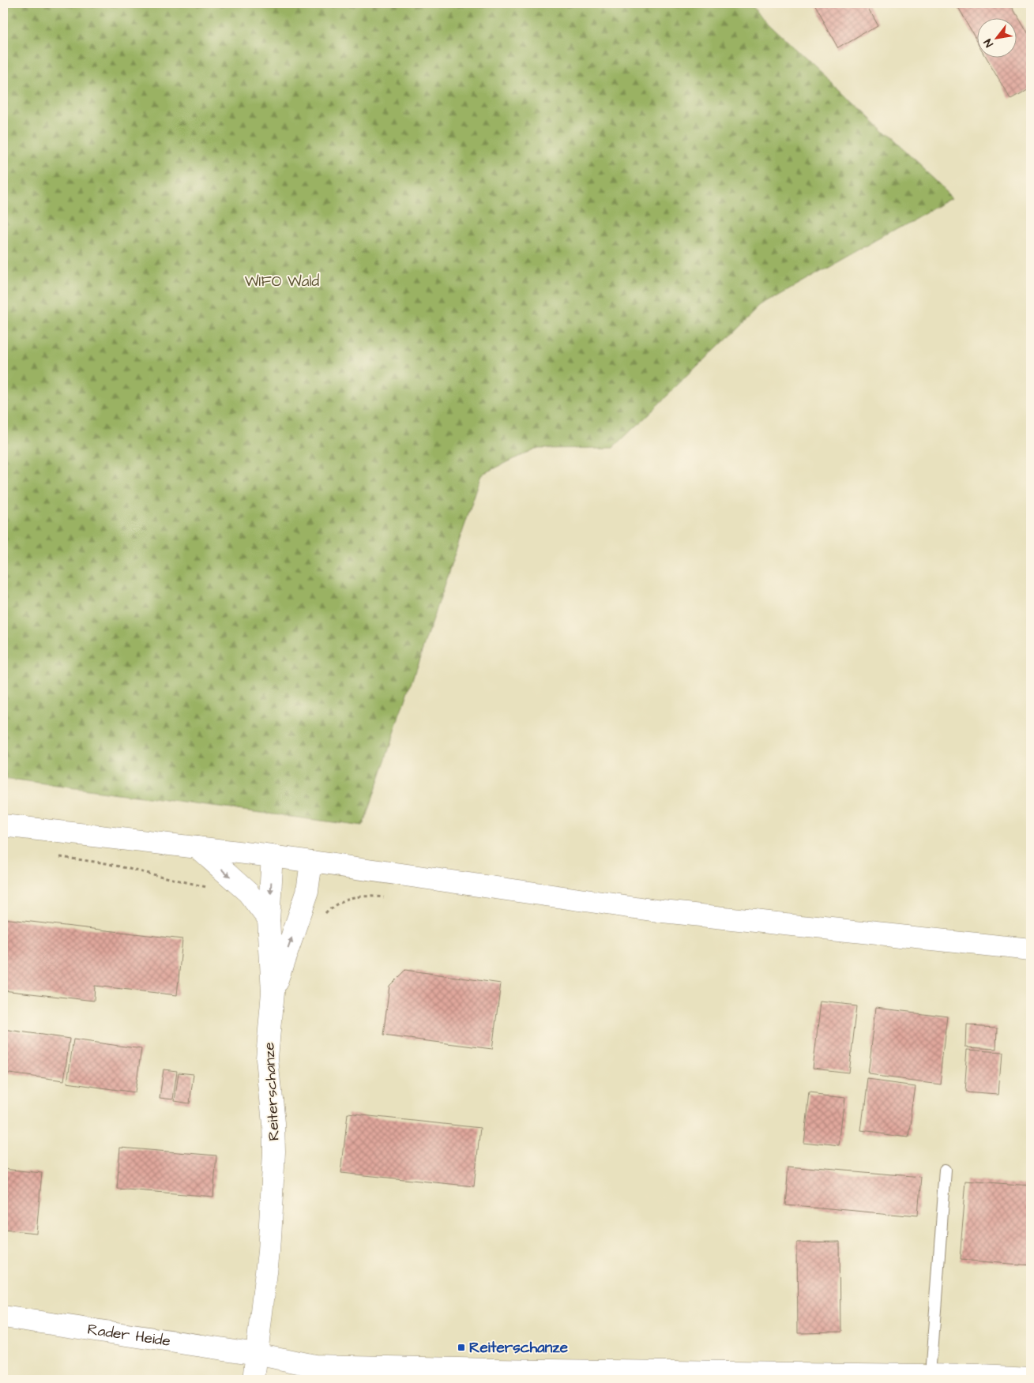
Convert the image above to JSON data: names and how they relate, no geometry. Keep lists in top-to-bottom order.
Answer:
{
  "streets": {
    "street": ["Reiterschanze", "Rader Heide"]
  },
  "crossings": [
    ["Reiterschanze", "Rader Heide"]
  ],
  "parks": ["WIFO Wald"],
  "places": {
    "transit": ["Reiterschanze"]
  },
  "north": "bottom left"
}
